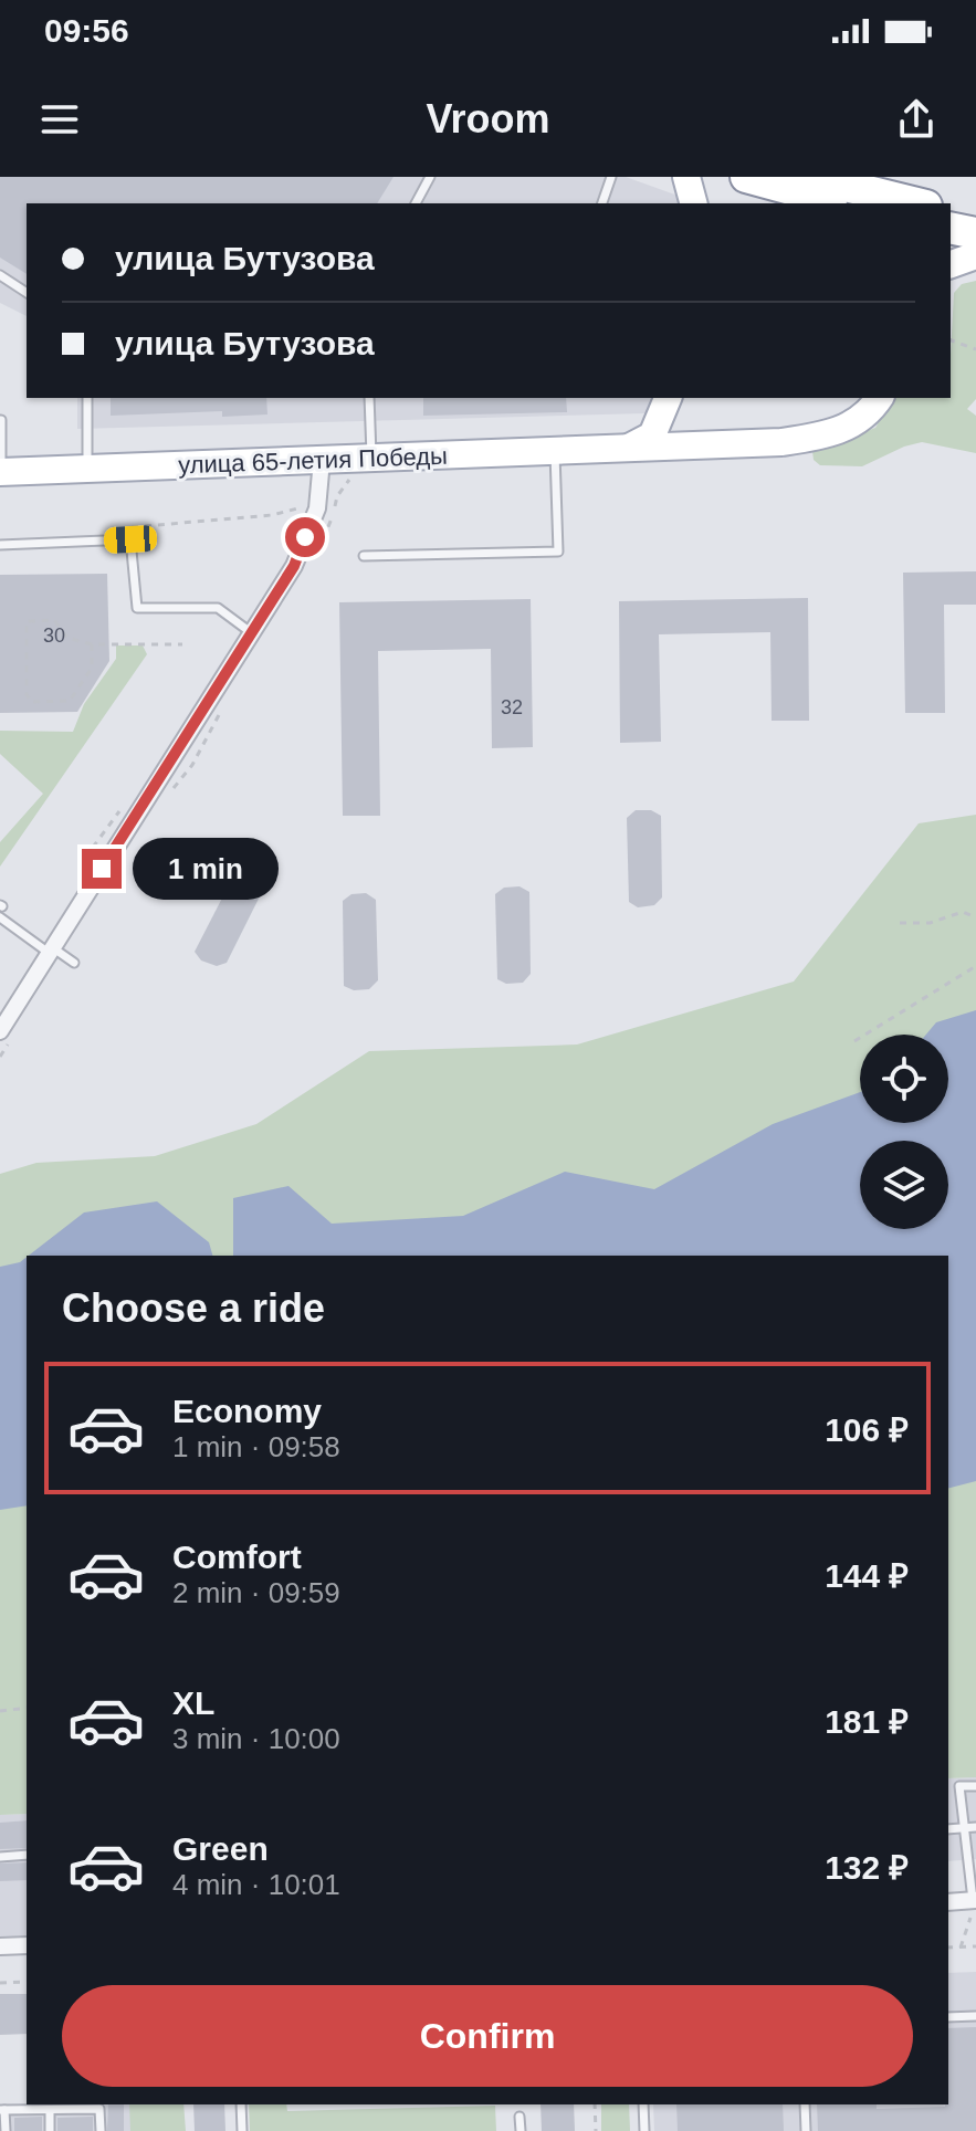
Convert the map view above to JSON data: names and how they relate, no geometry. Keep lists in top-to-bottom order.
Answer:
{
  "streets": {
    "main road": ["улица 65-летия Победы"]
  },
  "house_numbers": ["30", "32"],
  "page": {
    "status": "09:56",
    "header": "Vroom",
    "banner": ["улица Бутузова", "улица Бутузова"],
    "bubble": "1 min",
    "heading": "Choose a ride",
    "list": [
      {
        "name": "Economy",
        "note": "1 min · 09:58",
        "value": "106 ₽"
      },
      {
        "name": "Comfort",
        "note": "2 min · 09:59",
        "value": "144 ₽"
      },
      {
        "name": "XL",
        "note": "3 min · 10:00",
        "value": "181 ₽"
      },
      {
        "name": "Green",
        "note": "4 min · 10:01",
        "value": "132 ₽"
      }
    ],
    "buttons": "Confirm"
  }
}
